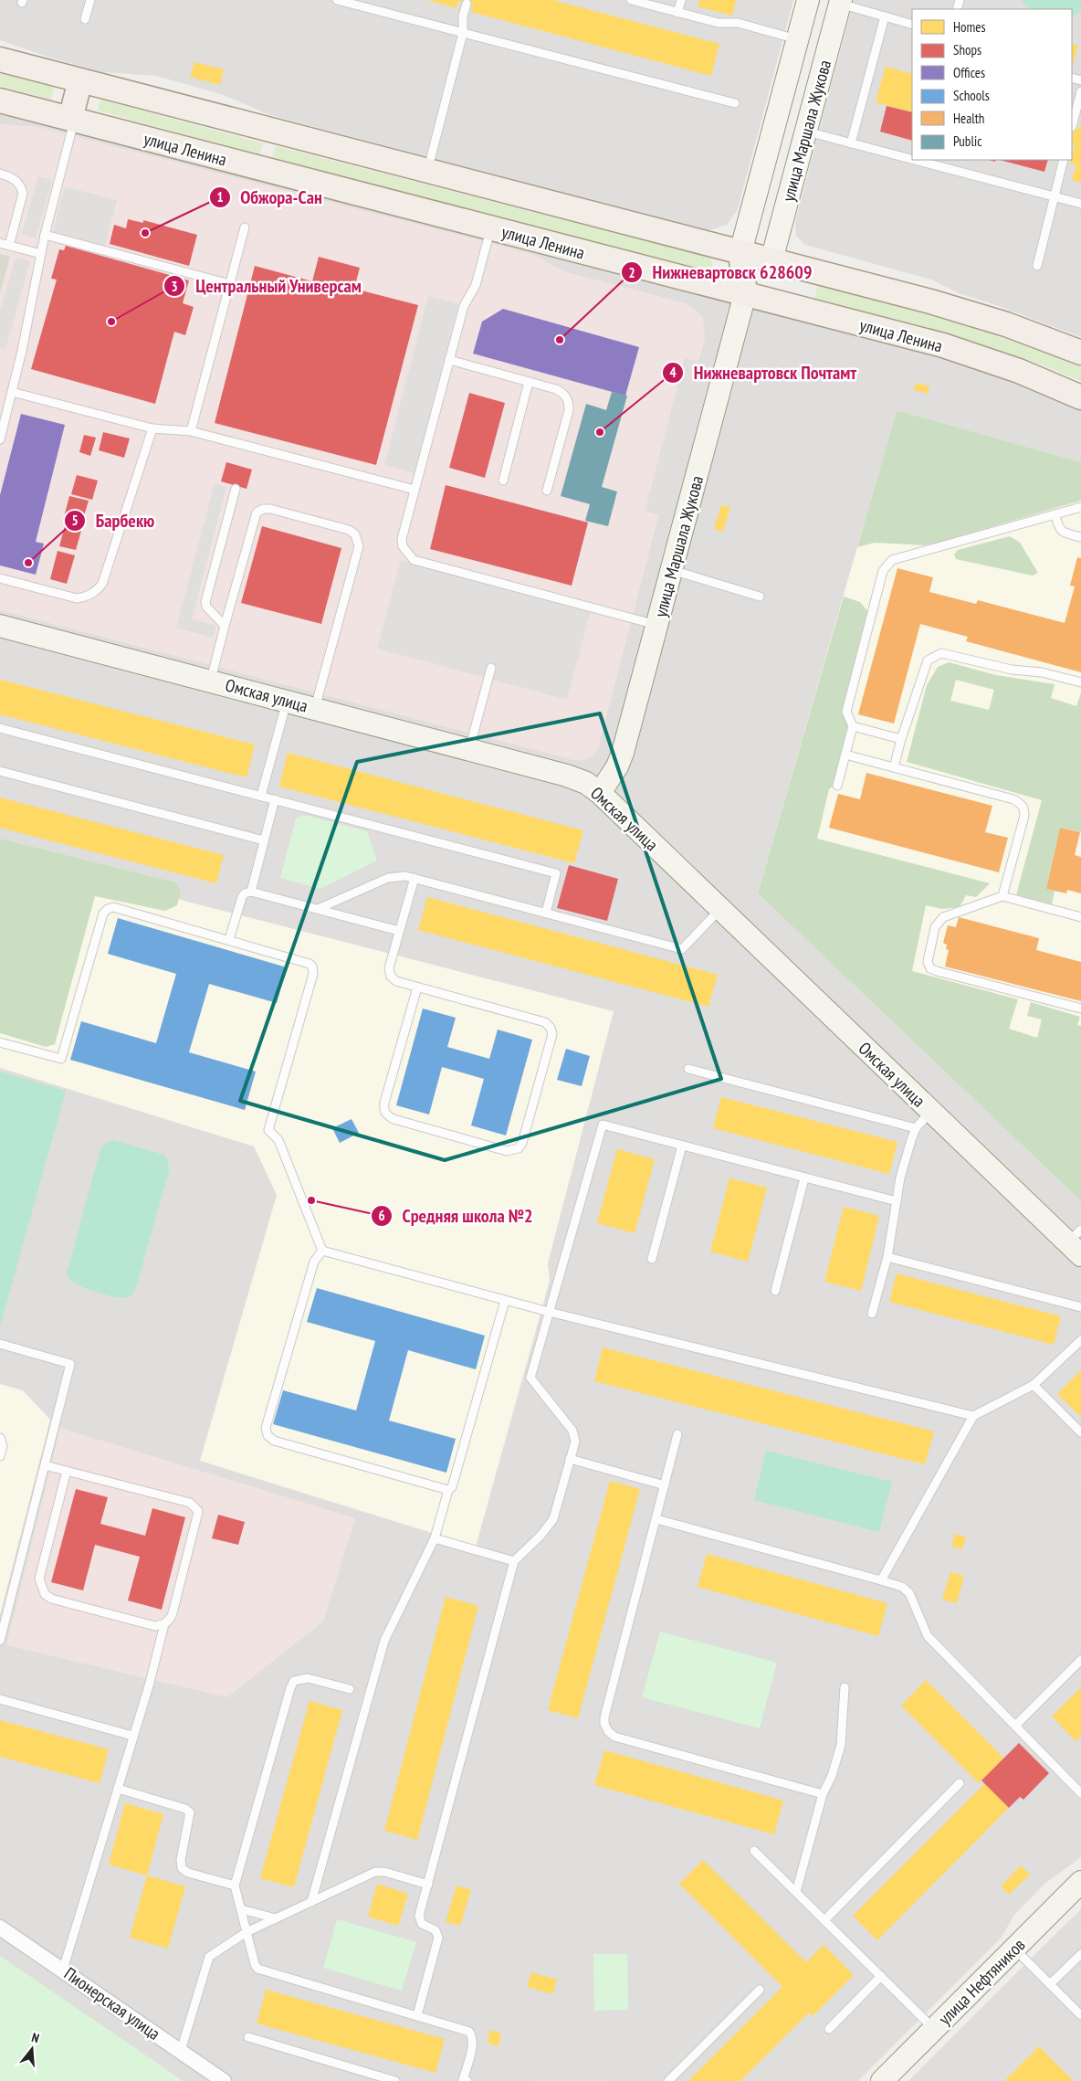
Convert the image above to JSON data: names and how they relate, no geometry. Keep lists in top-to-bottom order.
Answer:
{
  "streets": {
    "main road": [
      "улица Маршала Жукова",
      "улица Ленина",
      "Омская улица",
      "улица Нефтяников"
    ],
    "street": ["Пионерская улица"]
  },
  "crossings": [
    ["улица Маршала Жукова", "улица Ленина"],
    ["улица Маршала Жукова", "Омская улица"]
  ],
  "places": [
    "Обжора-Сан",
    "Центральный Универсам",
    "Нижневартовск 628609",
    "Нижневартовск Почтамт",
    "Барбекю",
    "Средняя школа №2"
  ],
  "legend": [
    "Homes",
    "Shops",
    "Offices",
    "Schools",
    "Health",
    "Public"
  ],
  "north": "top"
}
